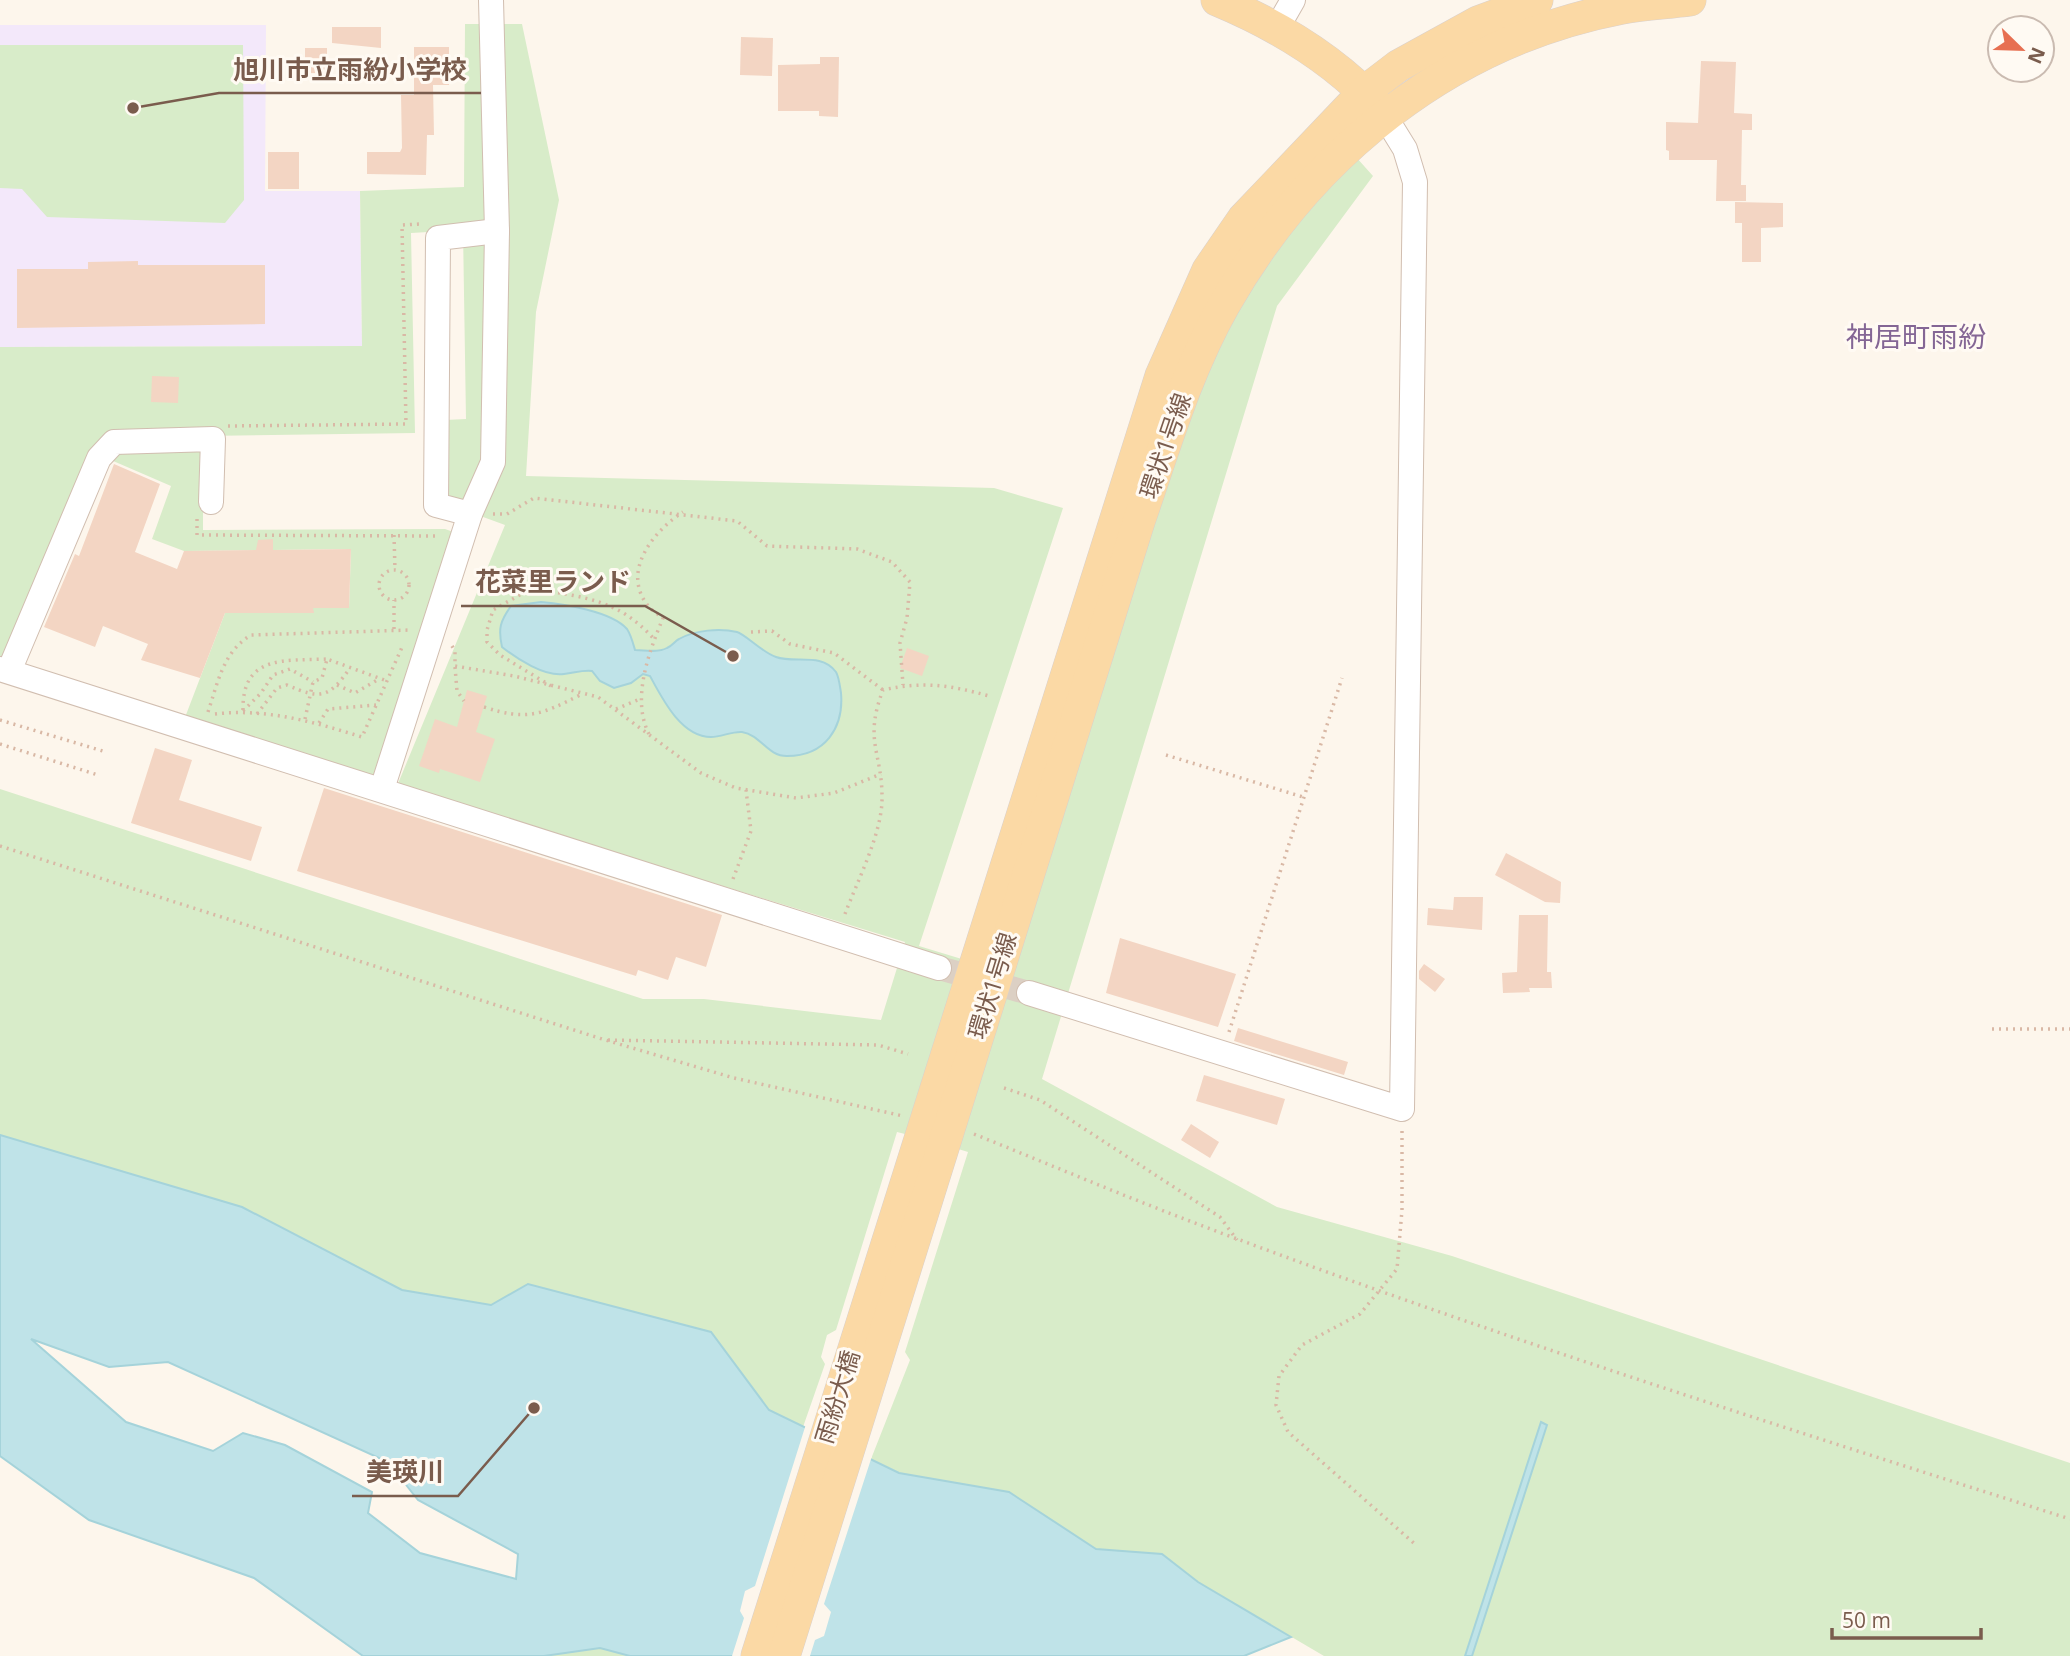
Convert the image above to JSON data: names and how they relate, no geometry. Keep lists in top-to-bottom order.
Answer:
{
  "streets": {
    "main road": ["環状1号線", "雨紛大橋"]
  },
  "crossings": [
    ["環状1号線", "雨紛大橋"]
  ],
  "districts": ["神居町雨紛"],
  "places": ["旭川市立雨紛小学校", "花菜里ランド", "美瑛川"],
  "scale_bar": "50 m",
  "north": "bottom right"
}
